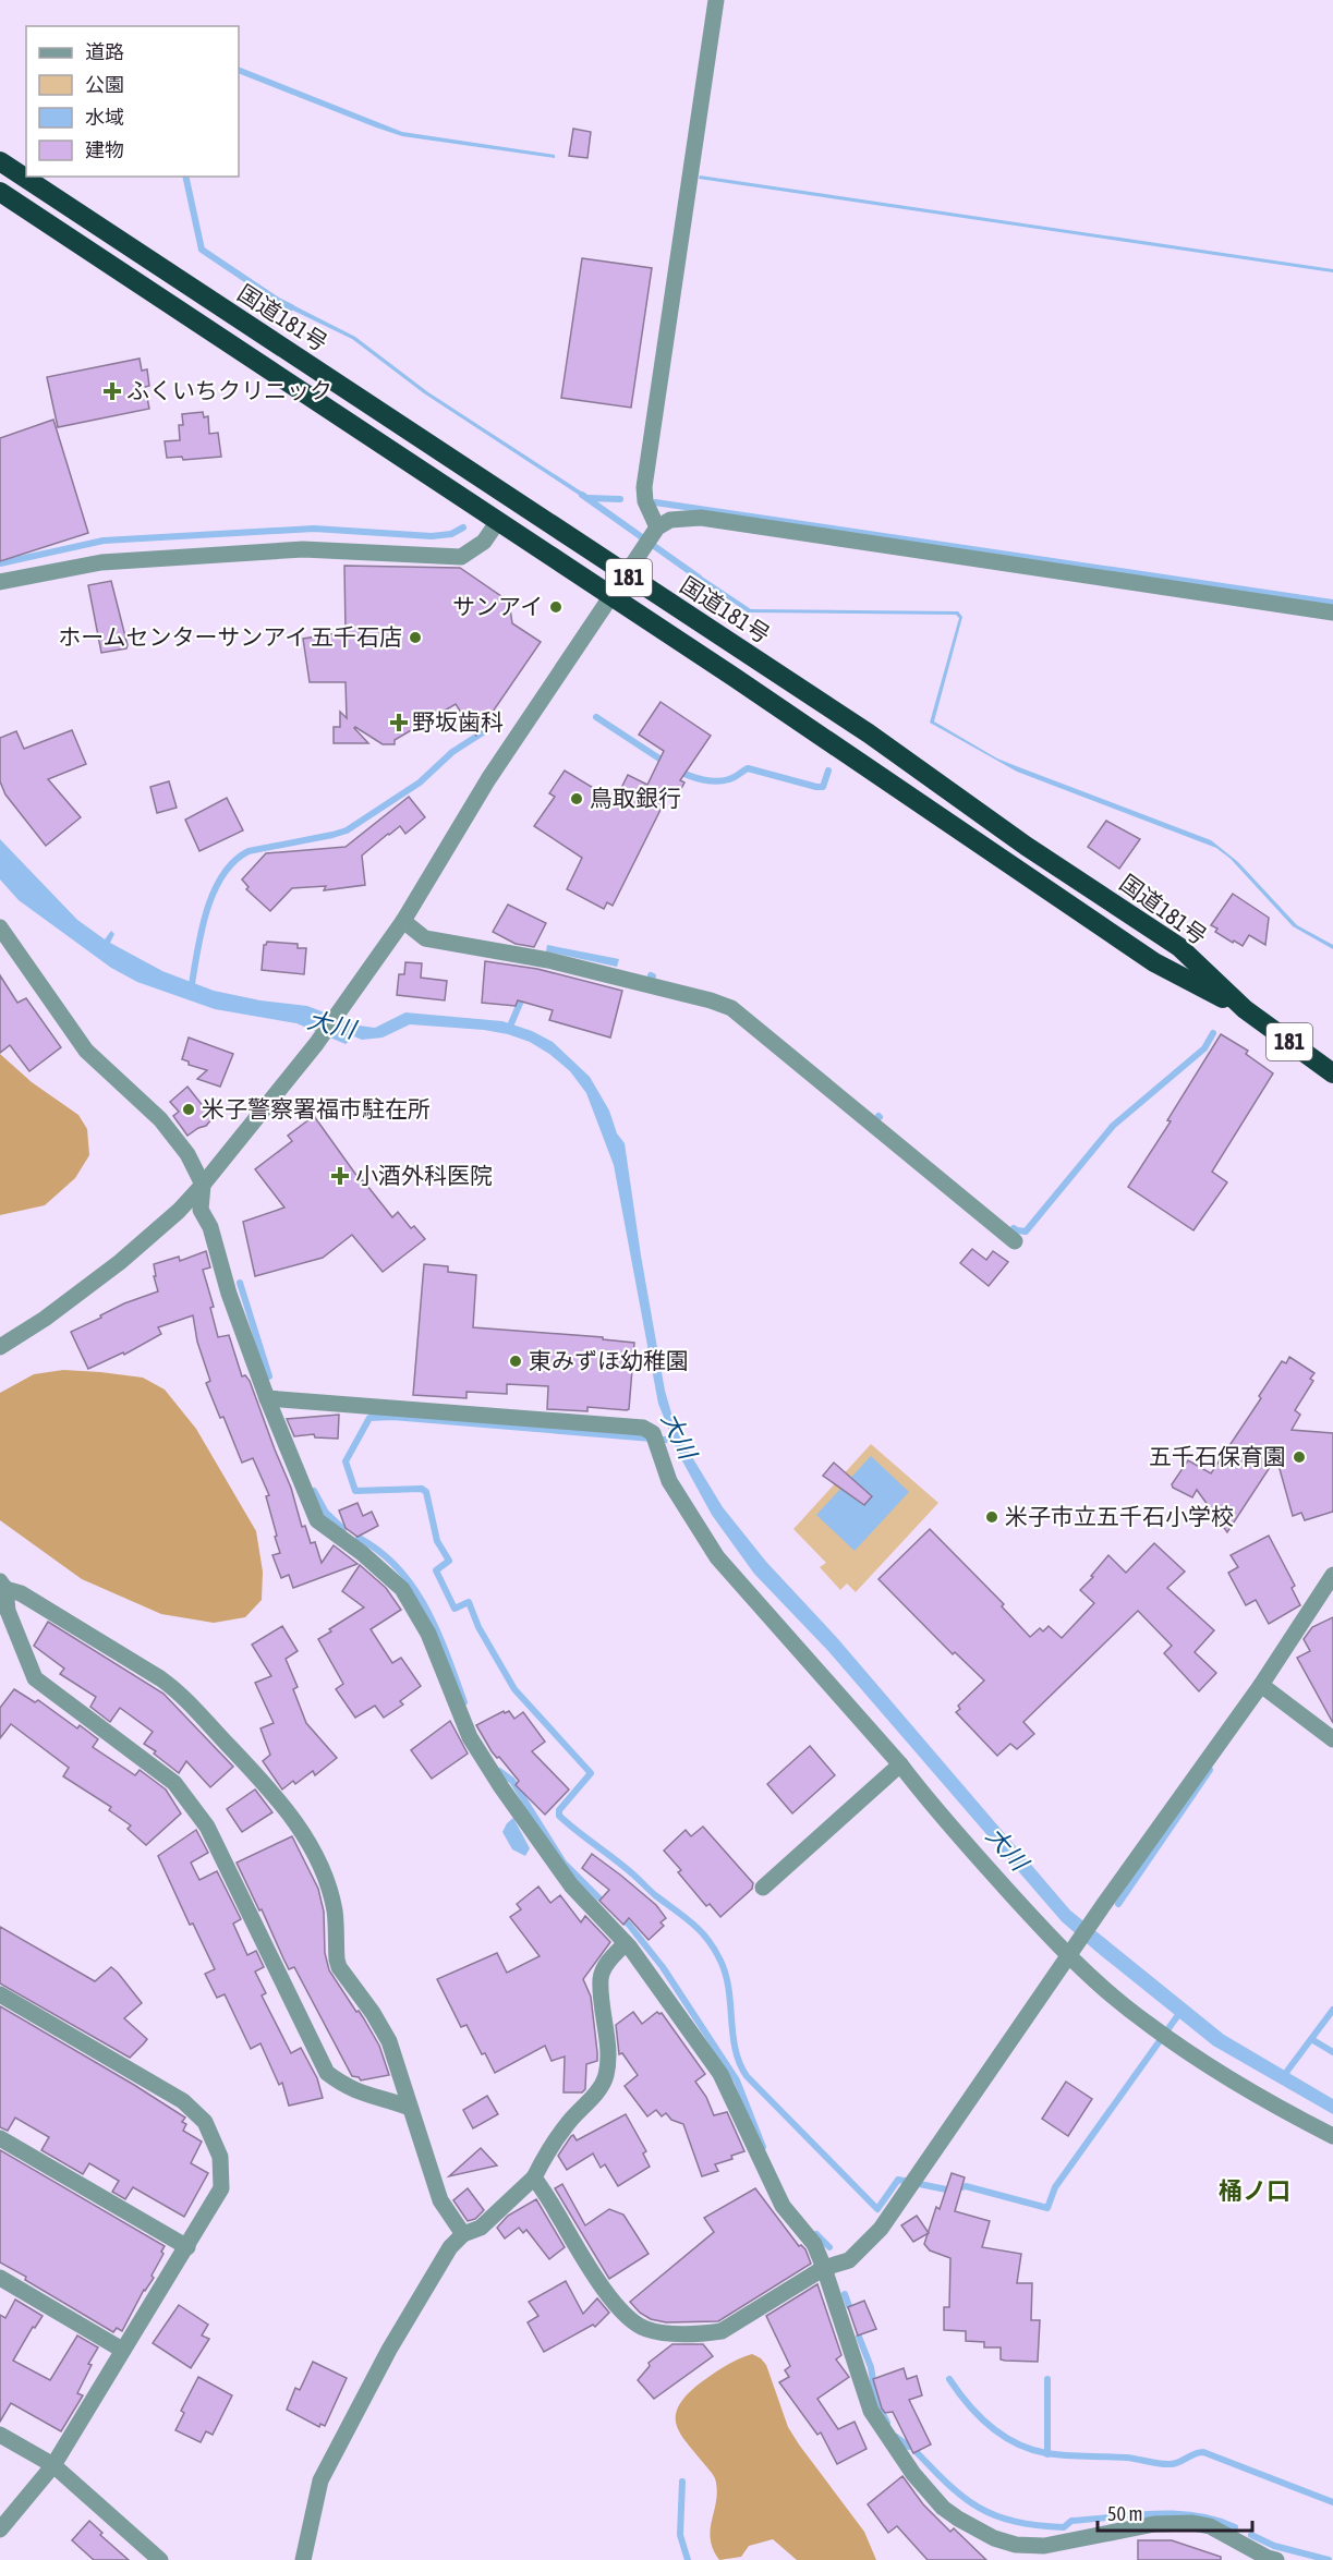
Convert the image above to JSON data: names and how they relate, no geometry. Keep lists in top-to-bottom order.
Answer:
{
  "streets": {
    "highway": ["国道181号", "181"]
  },
  "districts": ["桶ノ口"],
  "water": ["大川"],
  "places": {
    "health": ["ふくいちクリニック", "野坂歯科", "小酒外科医院"],
    "other": [
      "サンアイ",
      "ホームセンターサンアイ 五千石店",
      "鳥取銀行",
      "米子警察署福市駐在所",
      "東みずほ幼稚園",
      "五千石保育園",
      "米子市立五千石小学校"
    ]
  },
  "legend": [
    "道路",
    "公園",
    "水域",
    "建物"
  ],
  "scale_bar": "50 m"
}
